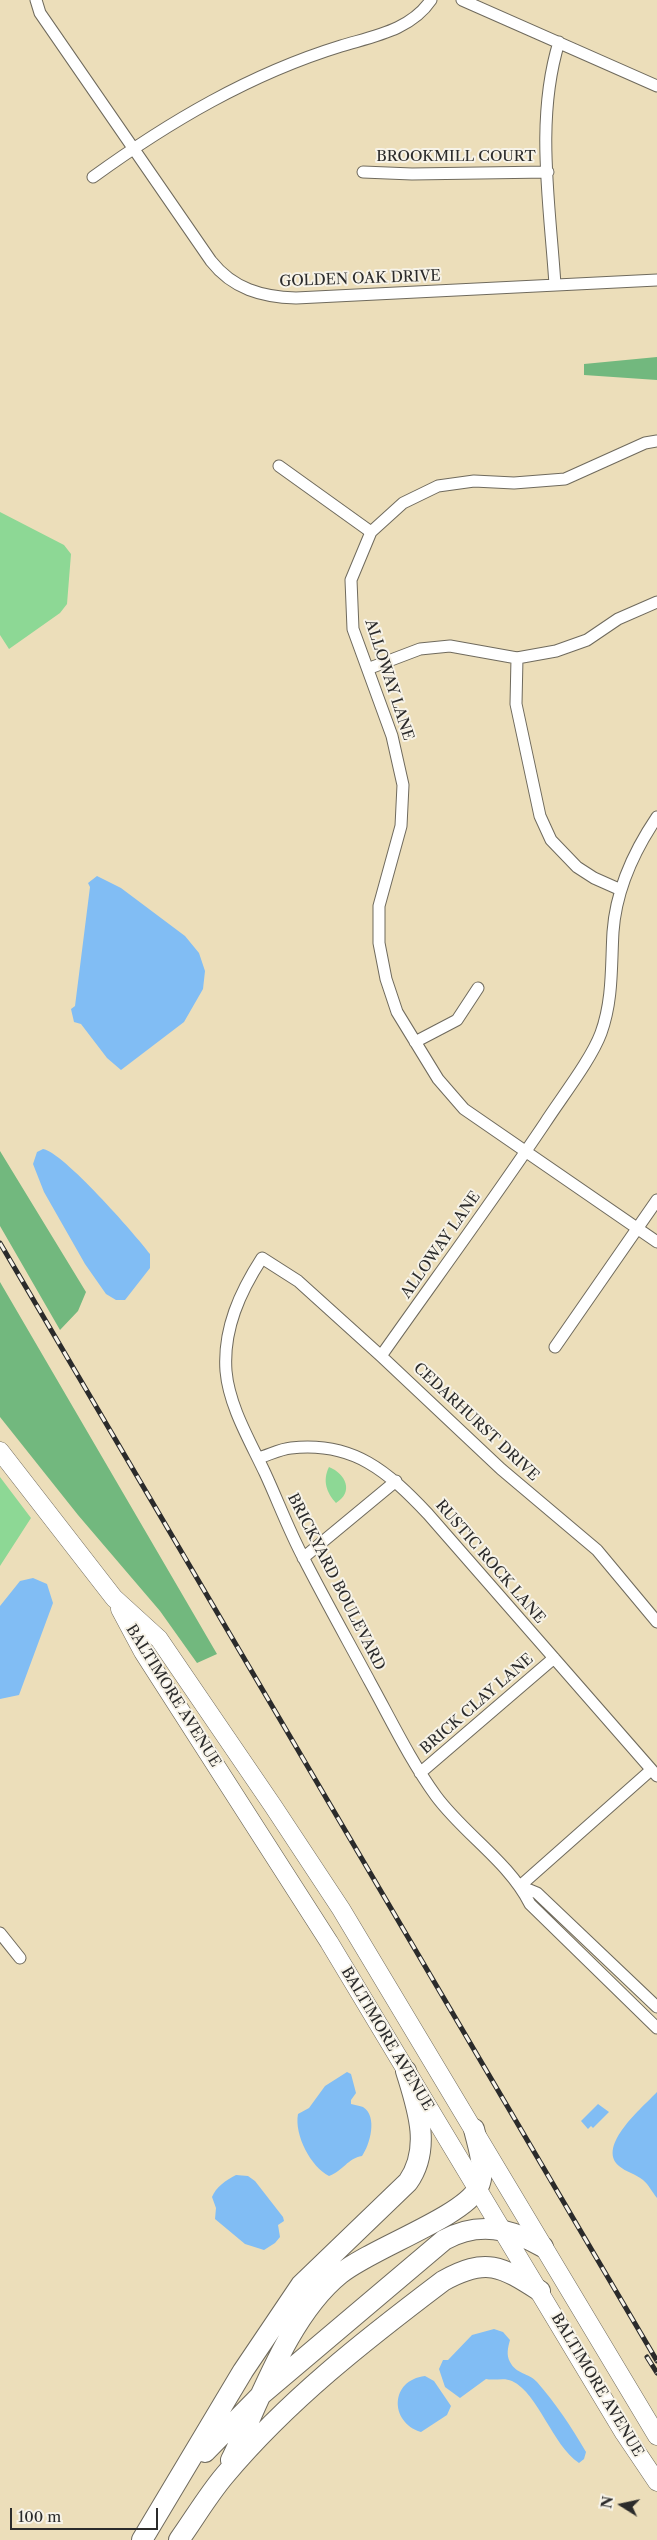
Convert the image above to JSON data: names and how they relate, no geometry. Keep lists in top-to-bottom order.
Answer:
{
  "streets": {
    "main road": ["BALTIMORE AVENUE"],
    "street": [
      "BROOKMILL COURT",
      "GOLDEN OAK DRIVE",
      "ALLOWAY LANE",
      "CEDARHURST DRIVE",
      "RUSTIC ROCK LANE",
      "BRICKYARD BOULEVARD",
      "BRICK CLAY LANE"
    ]
  },
  "crossings": [
    ["ALLOWAY LANE", "CEDARHURST DRIVE"],
    ["CEDARHURST DRIVE", "BRICKYARD BOULEVARD"],
    ["RUSTIC ROCK LANE", "BRICKYARD BOULEVARD"],
    ["RUSTIC ROCK LANE", "BRICK CLAY LANE"],
    ["BRICKYARD BOULEVARD", "BRICK CLAY LANE"]
  ],
  "scale_bar": "100 m",
  "north": "left"
}
